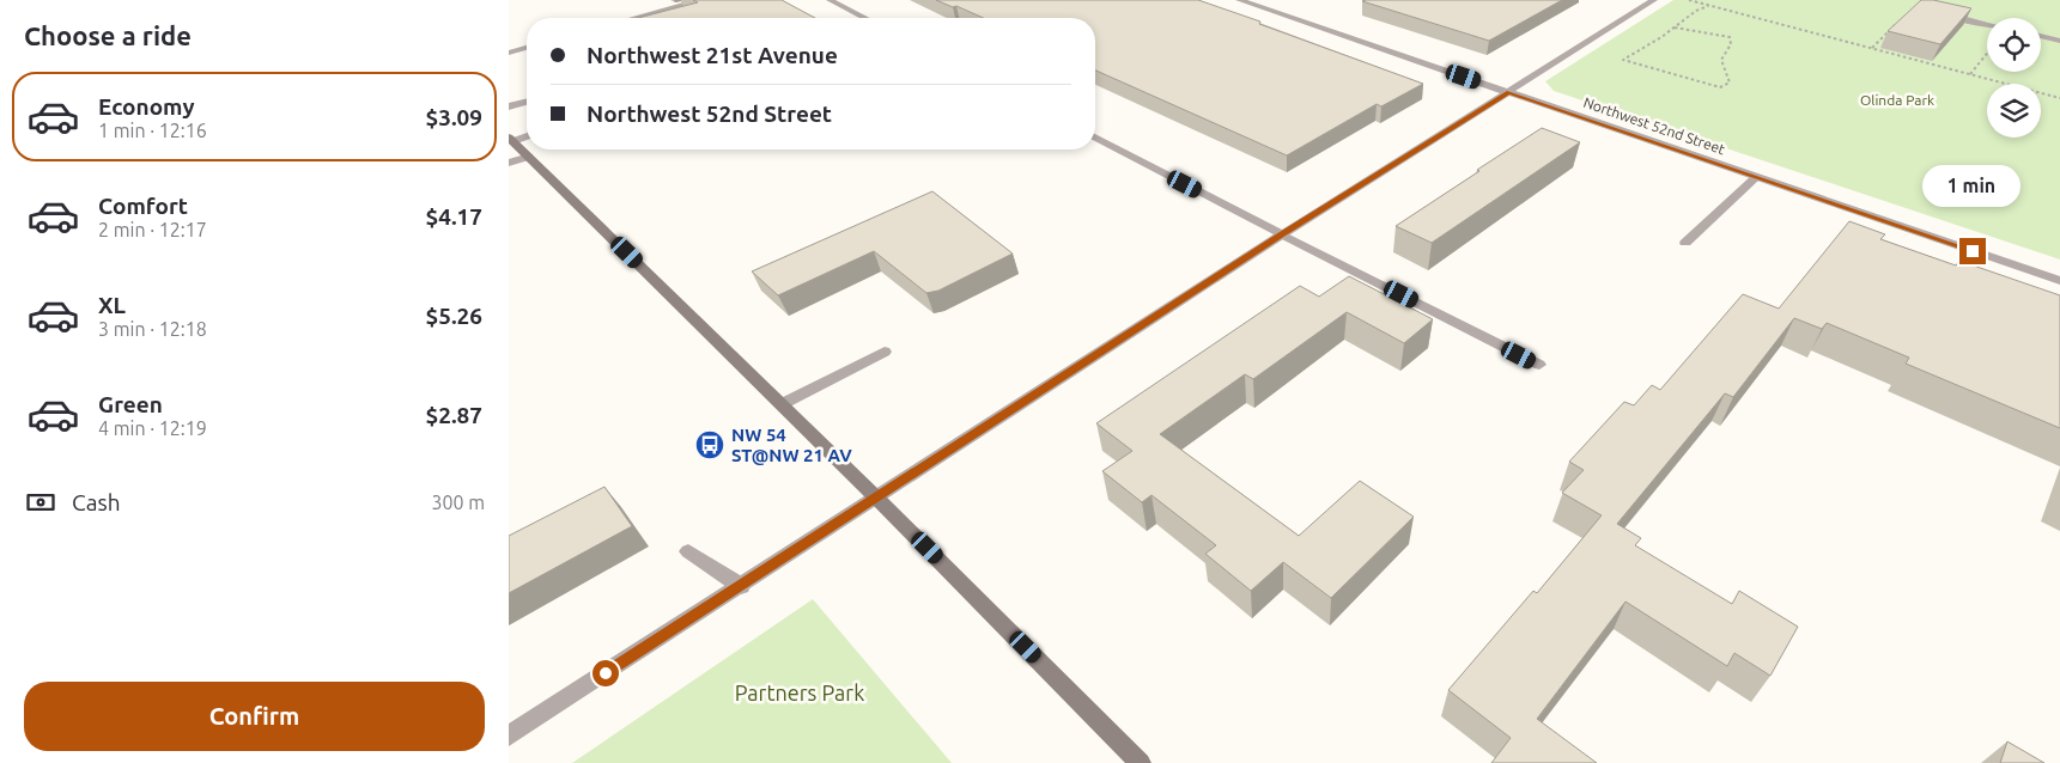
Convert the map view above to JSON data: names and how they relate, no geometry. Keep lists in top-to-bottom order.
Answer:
{
  "streets": {
    "street": ["Northwest 52nd Street"]
  },
  "parks": ["Olinda Park", "Partners Park"],
  "places": {
    "bus stop": ["NW 54 ST@NW 21 AV"]
  },
  "page": {
    "heading": "Choose a ride",
    "banner": ["Northwest 21st Avenue", "Northwest 52nd Street"],
    "list": [
      {
        "name": "Economy",
        "note": "1 min · 12:16",
        "value": "$3.09"
      },
      {
        "name": "Comfort",
        "note": "2 min · 12:17",
        "value": "$4.17"
      },
      {
        "name": "XL",
        "note": "3 min · 12:18",
        "value": "$5.26"
      },
      {
        "name": "Green",
        "note": "4 min · 12:19",
        "value": "$2.87"
      }
    ],
    "bubble": "1 min",
    "pay": ["Cash", "300 m"],
    "buttons": "Confirm"
  }
}
